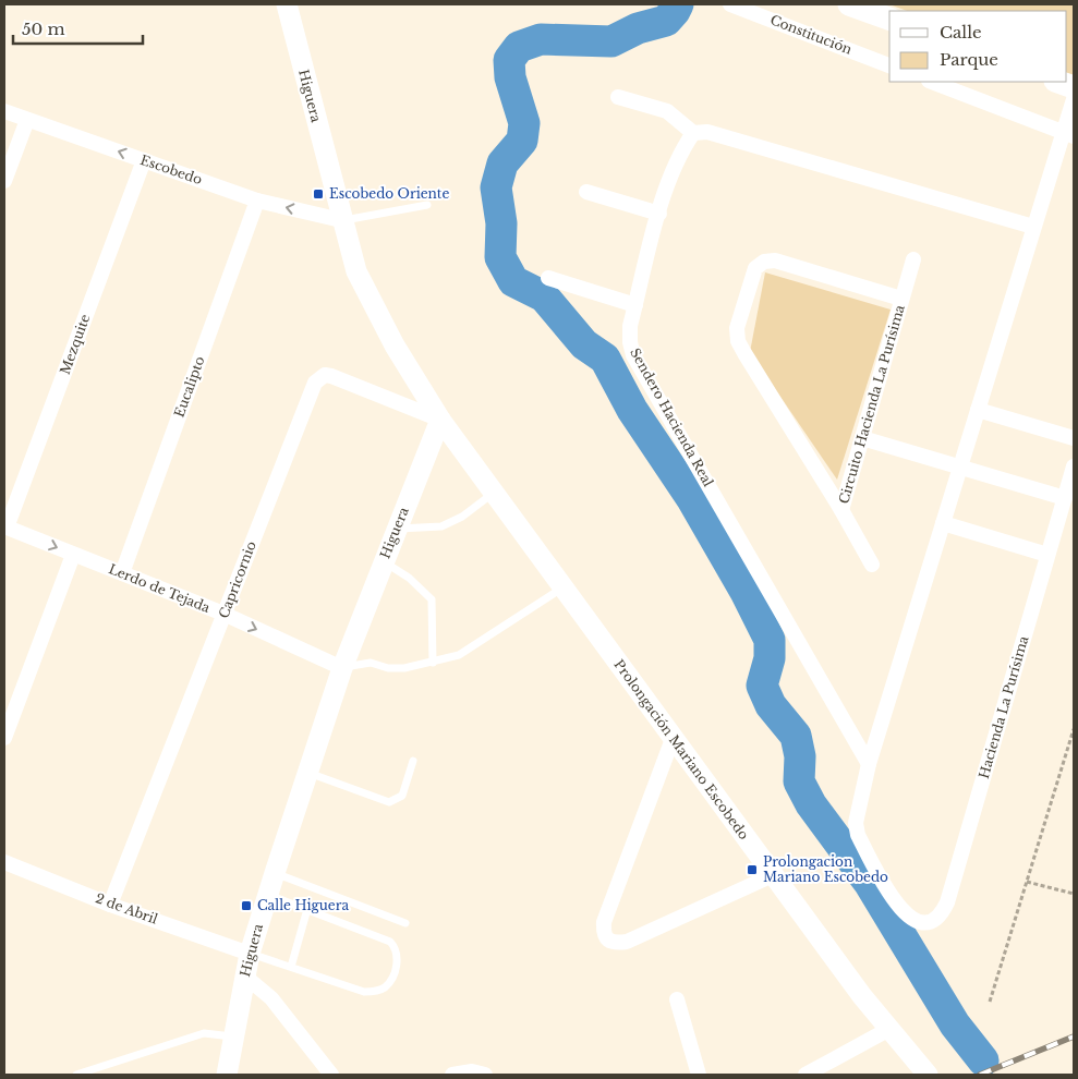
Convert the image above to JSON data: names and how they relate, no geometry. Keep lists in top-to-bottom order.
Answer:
{
  "streets": {
    "main road": ["Higuera", "Prolongación Mariano Escobedo"],
    "street": [
      "Constitución",
      "Escobedo",
      "Mezquite",
      "Eucalipto",
      "Circuito Hacienda La Purísima",
      "Sendero Hacienda Real",
      "Capricornio",
      "Lerdo de Tejada",
      "Hacienda La Purísima",
      "2 de Abril"
    ]
  },
  "crossings": [
    ["Higuera", "Escobedo"],
    ["Higuera", "Capricornio"],
    ["Higuera", "Lerdo de Tejada"],
    ["Higuera", "Prolongación Mariano Escobedo"],
    ["Higuera", "2 de Abril"],
    ["Escobedo", "Mezquite"],
    ["Escobedo", "Eucalipto"],
    ["Mezquite", "Lerdo de Tejada"],
    ["Eucalipto", "Lerdo de Tejada"],
    ["Sendero Hacienda Real", "Hacienda La Purísima"],
    ["Capricornio", "Lerdo de Tejada"],
    ["Capricornio", "Prolongación Mariano Escobedo"],
    ["Capricornio", "2 de Abril"]
  ],
  "one_way": ["Escobedo", "Lerdo de Tejada"],
  "places": {
    "transit": ["Escobedo Oriente", "Prolongacion Mariano Escobedo", "Calle Higuera"]
  },
  "legend": ["Calle", "Parque"],
  "scale_bar": "50 m"
}
